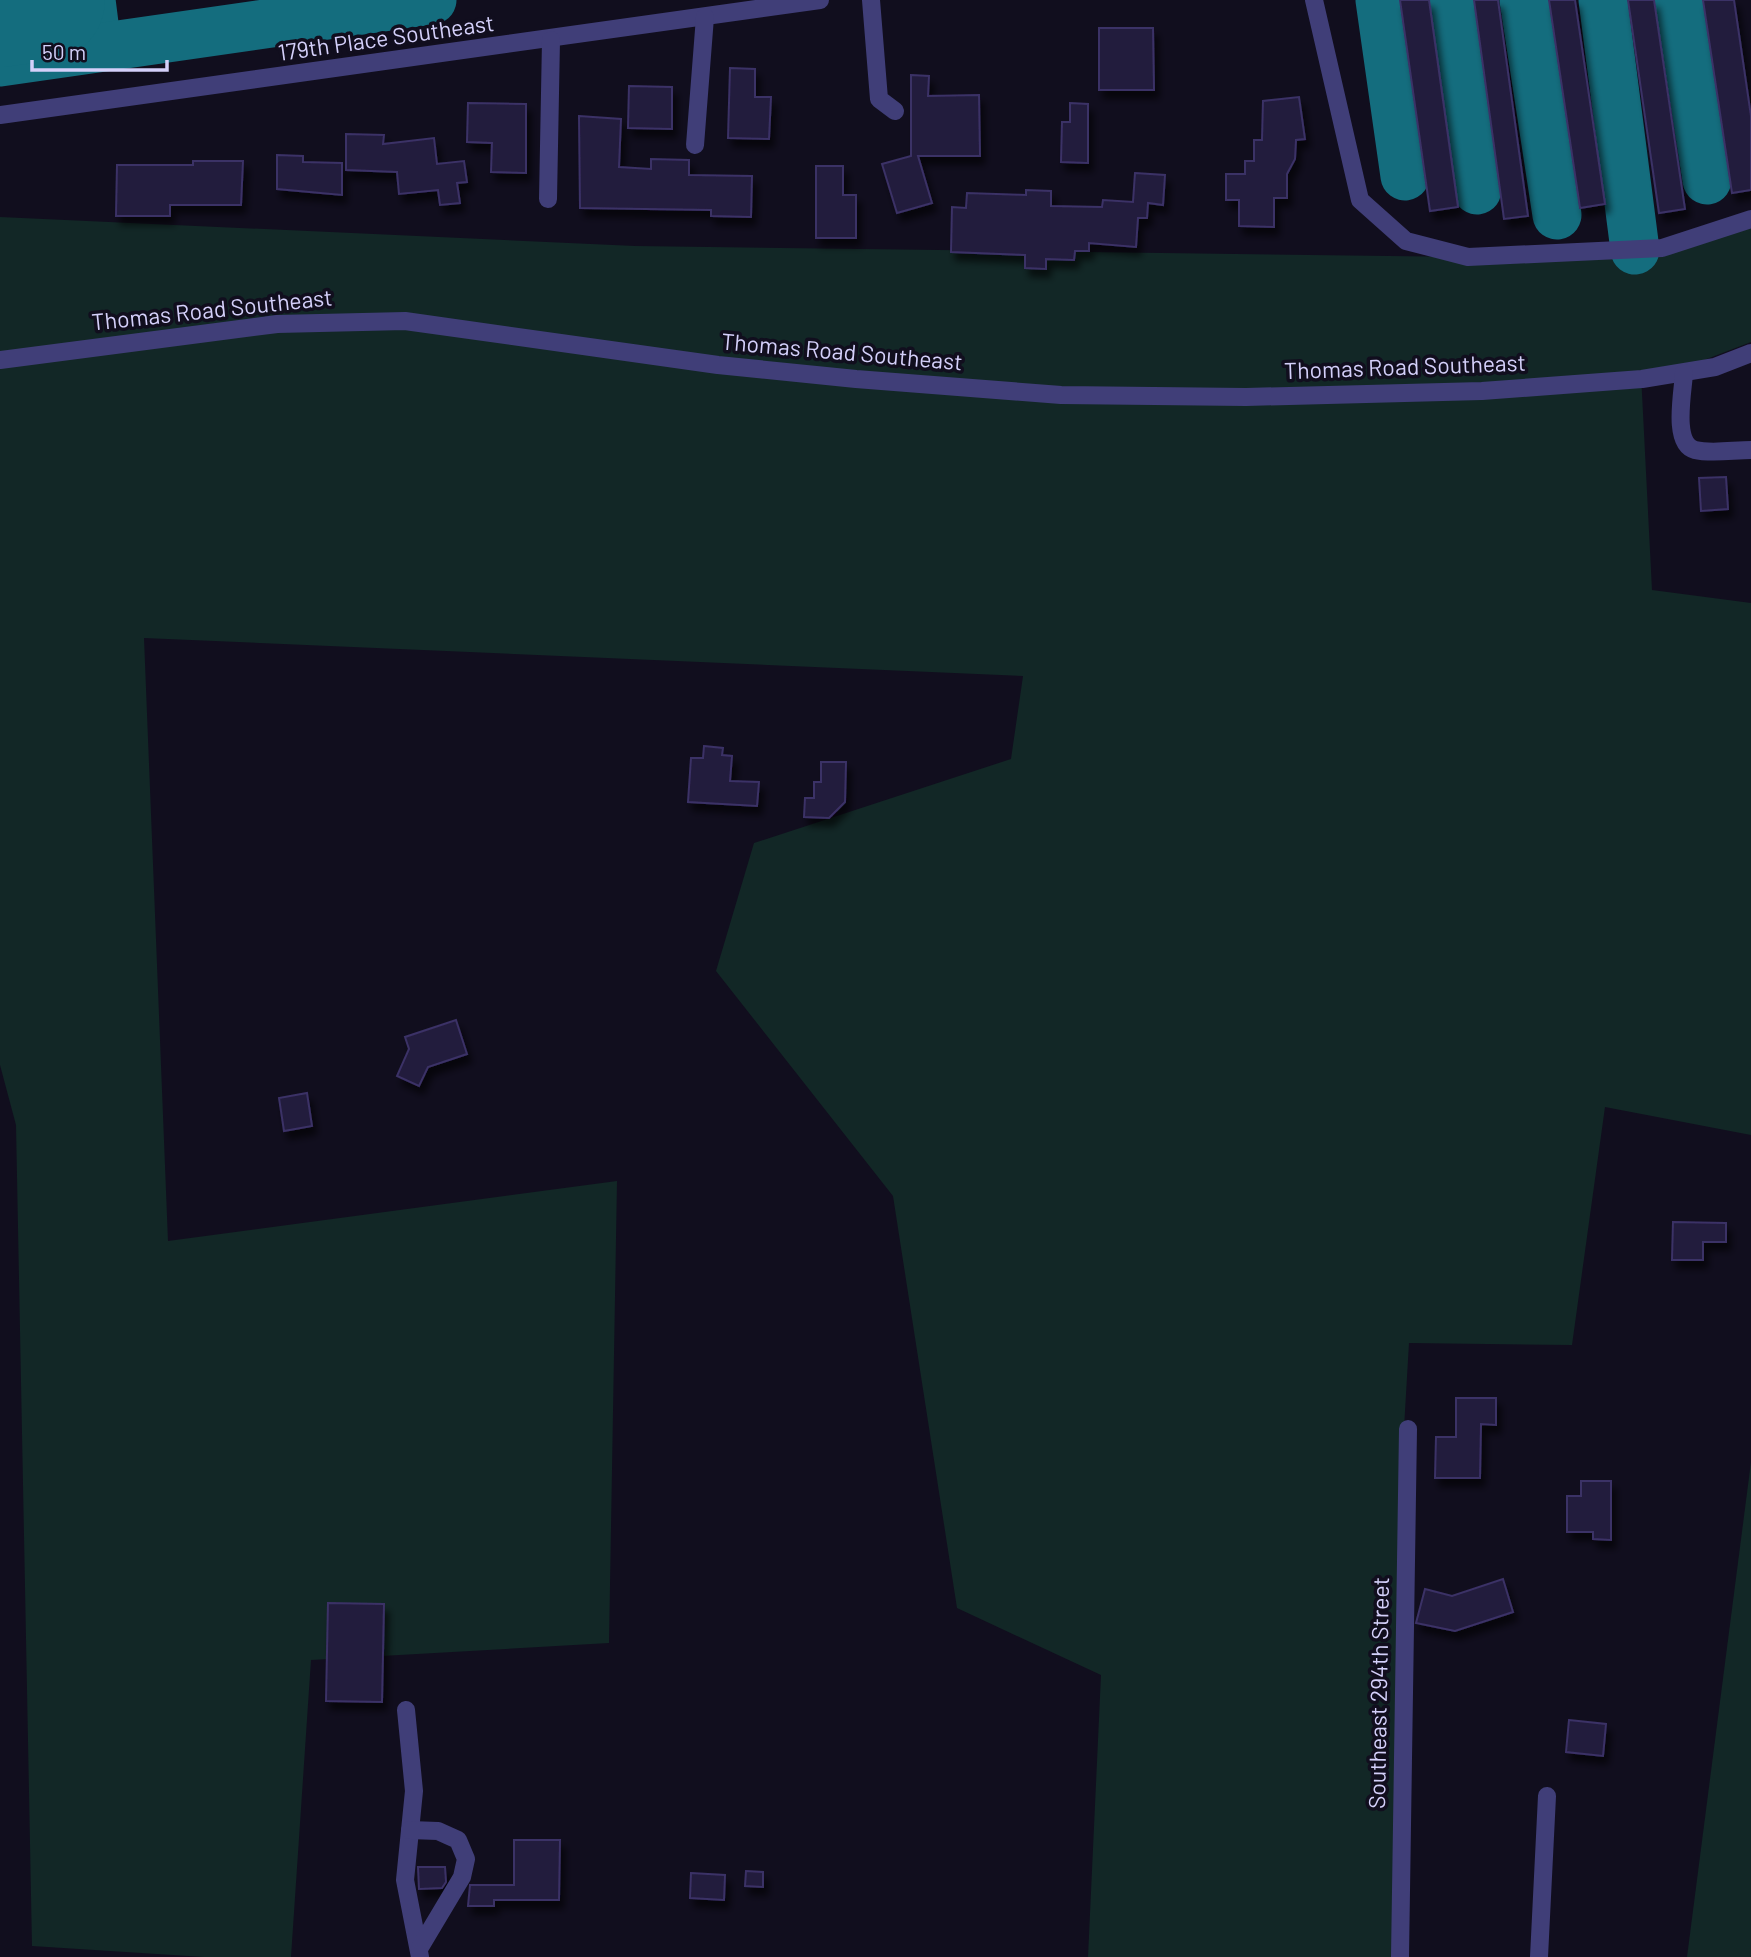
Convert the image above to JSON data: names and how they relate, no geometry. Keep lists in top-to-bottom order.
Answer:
{
  "streets": {
    "street": ["179th Place Southeast", "Thomas Road Southeast", "Southeast 294th Street"]
  },
  "scale_bar": "50 m"
}
